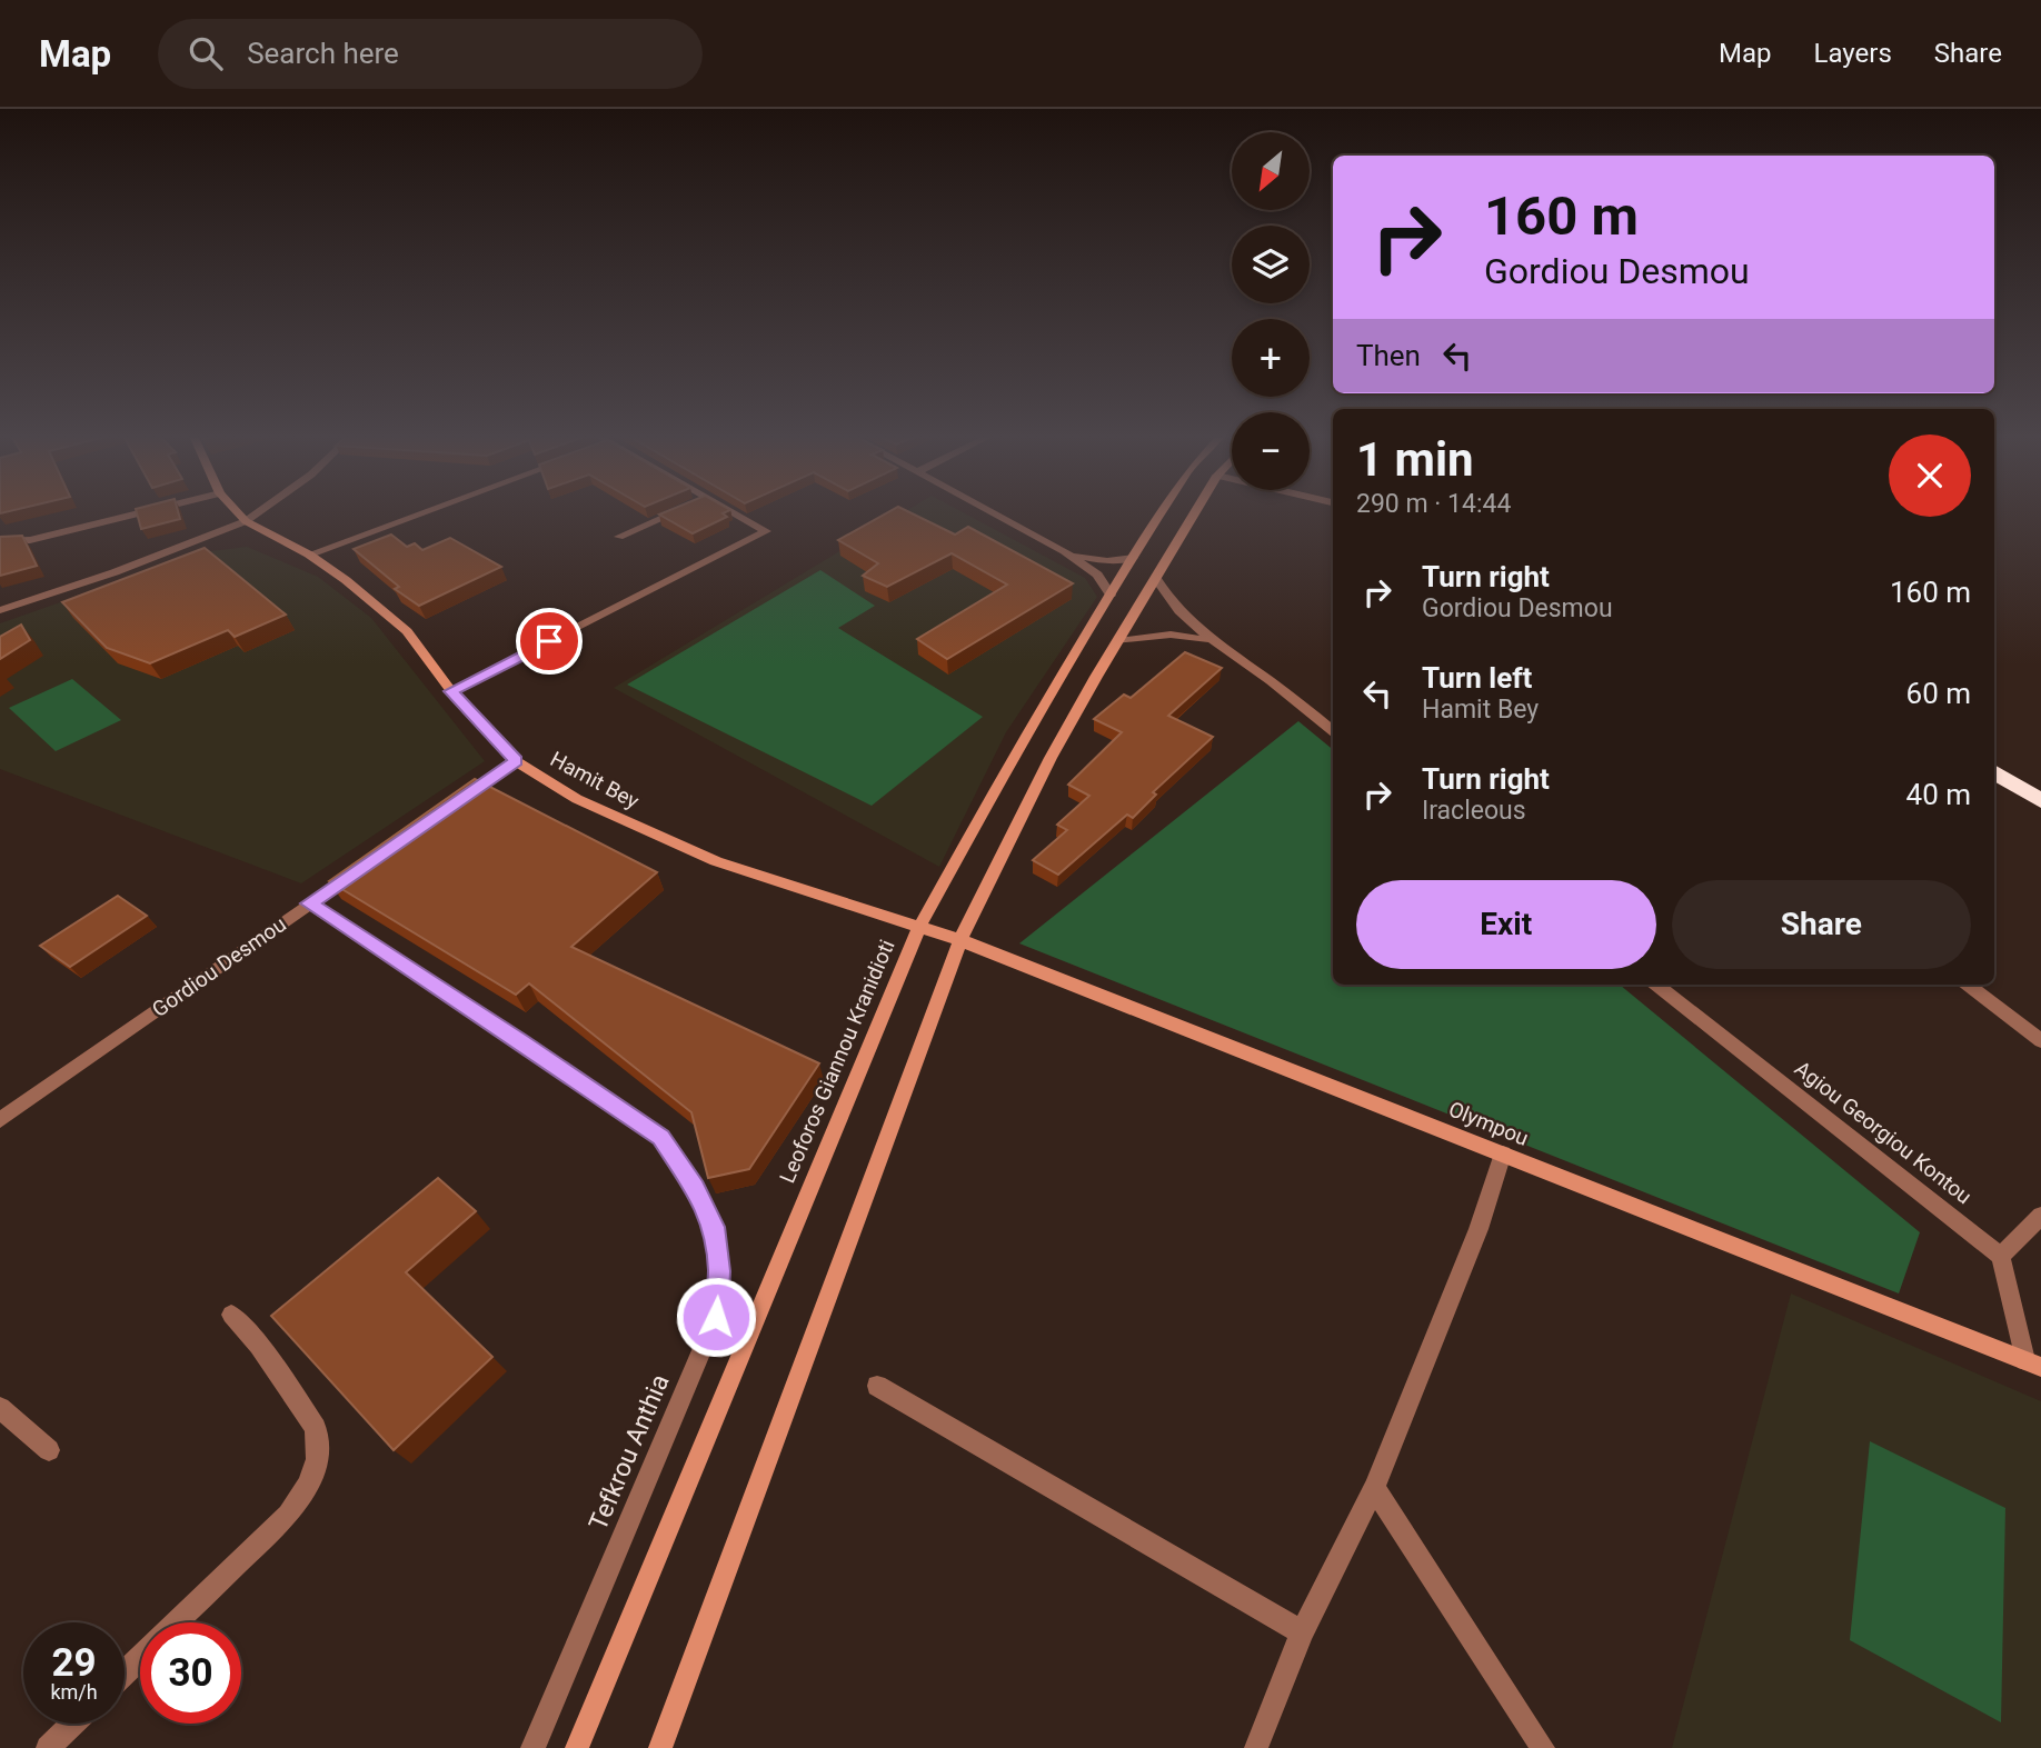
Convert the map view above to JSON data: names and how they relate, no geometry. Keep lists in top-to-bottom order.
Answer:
{
  "streets": {
    "main road": ["Hamit Bey", "Leoforos Giannou Kranidioti", "Olympou"],
    "street": ["Gordiou Desmou", "Agiou Georgiou Kontou", "Tefkrou Anthia"]
  },
  "crossings": [
    ["Hamit Bey", "Leoforos Giannou Kranidioti"],
    ["Hamit Bey", "Olympou"],
    ["Gordiou Desmou", "Tefkrou Anthia"],
    ["Leoforos Giannou Kranidioti", "Olympou"]
  ],
  "north": "bottom left",
  "page": {
    "header": "Map",
    "search": "Search here",
    "nav": ["Map", "Layers", "Share"],
    "map_buttons": ["+", "−"],
    "turn": ["160 m", "Gordiou Desmou"],
    "then": "Then",
    "heading": ["1 min", "290 m · 14:44"],
    "list": [
      {
        "name": "Turn right",
        "note": "Gordiou Desmou",
        "value": "160 m"
      },
      {
        "name": "Turn left",
        "note": "Hamit Bey",
        "value": "60 m"
      },
      {
        "name": "Turn right",
        "note": "Iracleous",
        "value": "40 m"
      }
    ],
    "buttons": ["Exit", "Share"],
    "speed": "29 km/h",
    "limit": "30"
  }
}
